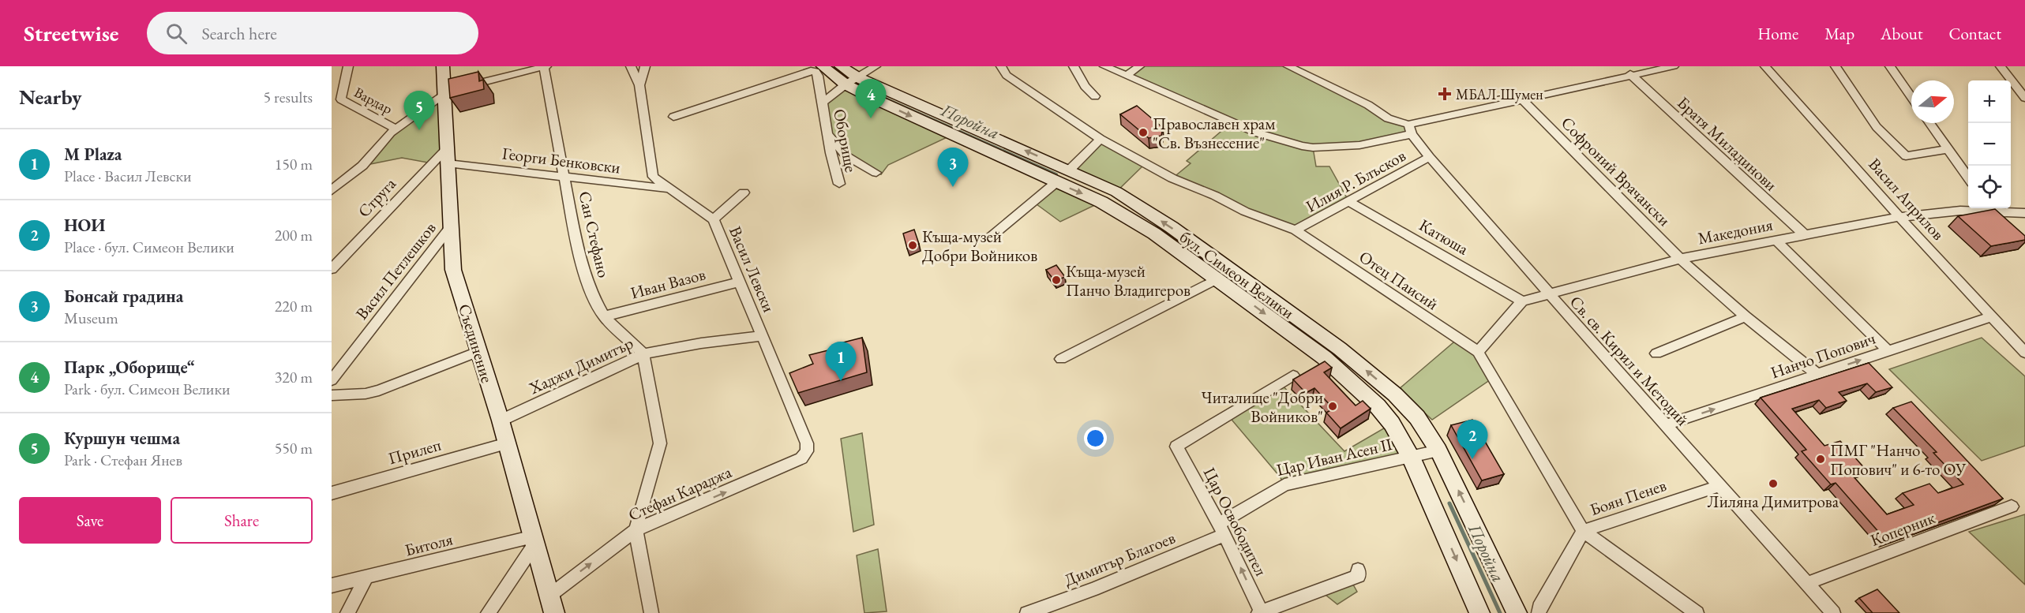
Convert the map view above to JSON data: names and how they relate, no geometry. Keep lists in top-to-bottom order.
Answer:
{
  "streets": {
    "main road": ["бул. Симеон Велики", "Съединение"],
    "street": [
      "Вардар",
      "Оборище",
      "Братя Миладинови",
      "Георги Бенковски",
      "Софроний Врачански",
      "Илия Р. Блъсков",
      "Струга",
      "Васил Априлов",
      "Македония",
      "Сан Стефано",
      "Катюша",
      "Васил Левски",
      "Васил Петлешков",
      "Отец Паисий",
      "Иван Вазов",
      "Нанчо Попович",
      "Св. св. Кирил и Методий",
      "Хаджи Димитър",
      "Прилеп",
      "Цар Иван Асен II",
      "Стефан Караджа",
      "Боян Пенев",
      "Цар Освободител",
      "Коперник",
      "Битоля",
      "Димитър Благоев"
    ]
  },
  "crossings": [
    ["Братя Миладинови", "Македония"],
    ["Георги Бенковски", "Струга"],
    ["Георги Бенковски", "Сан Стефано"],
    ["Георги Бенковски", "Васил Левски"],
    ["Георги Бенковски", "Съединение"],
    ["Софроний Врачански", "Македония"],
    ["Софроний Врачански", "Нанчо Попович"],
    ["Илия Р. Блъсков", "Катюша"],
    ["Илия Р. Блъсков", "Отец Паисий"],
    ["Илия Р. Блъсков", "Св. св. Кирил и Методий"],
    ["Струга", "Съединение"],
    ["Васил Априлов", "Македония"],
    ["Васил Априлов", "Нанчо Попович"],
    ["Македония", "Катюша"],
    ["Македония", "Св. св. Кирил и Методий"],
    ["Сан Стефано", "Иван Вазов"],
    ["Сан Стефано", "Хаджи Димитър"],
    ["Васил Левски", "Иван Вазов"],
    ["Васил Левски", "Хаджи Димитър"],
    ["Васил Левски", "Стефан Караджа"],
    ["Васил Петлешков", "Съединение"],
    ["бул. Симеон Велики", "Цар Иван Асен II"],
    ["Отец Паисий", "Боян Пенев"],
    ["Съединение", "Хаджи Димитър"],
    ["Съединение", "Прилеп"],
    ["Съединение", "Стефан Караджа"],
    ["Съединение", "Битоля"],
    ["Нанчо Попович", "Св. св. Кирил и Методий"],
    ["Св. св. Кирил и Методий", "Боян Пенев"],
    ["Св. св. Кирил и Методий", "Коперник"],
    ["Цар Иван Асен II", "Цар Освободител"],
    ["Цар Иван Асен II", "Димитър Благоев"],
    ["Цар Освободител", "Димитър Благоев"]
  ],
  "one_way": ["Стефан Караджа"],
  "water": ["Поройна"],
  "places": {
    "health": ["МБАЛ-Шумен"],
    "other": [
      "Православен храм \"Св. Възнесение\"",
      "Къща-музей Добри Войников",
      "Къща-музей Панчо Владигеров",
      "Читалище \"Добри Войников\"",
      "ПМГ \"Нанчо Попович\" и 6-то ОУ",
      "Лиляна Димитрова"
    ]
  },
  "north": "right",
  "page": {
    "header": "Streetwise",
    "search": "Search here",
    "nav": [
      "Home",
      "Map",
      "About",
      "Contact"
    ],
    "heading": ["Nearby", "5 results"],
    "pins": [
      "4",
      "5",
      "3",
      "1",
      "2"
    ],
    "map_buttons": ["+", "−"],
    "list": [
      {
        "mark": "1",
        "name": "M Plaza",
        "note": "Place · Васил Левски",
        "value": "150 m"
      },
      {
        "mark": "2",
        "name": "НОИ",
        "note": "Place · бул. Симеон Велики",
        "value": "200 m"
      },
      {
        "mark": "3",
        "name": "Бонсай градина",
        "note": "Museum",
        "value": "220 m"
      },
      {
        "mark": "4",
        "name": "Парк „Оборище“",
        "note": "Park · бул. Симеон Велики",
        "value": "320 m"
      },
      {
        "mark": "5",
        "name": "Куршун чешма",
        "note": "Park · Стефан Янев",
        "value": "550 m"
      }
    ],
    "buttons": ["Save", "Share"]
  }
}
